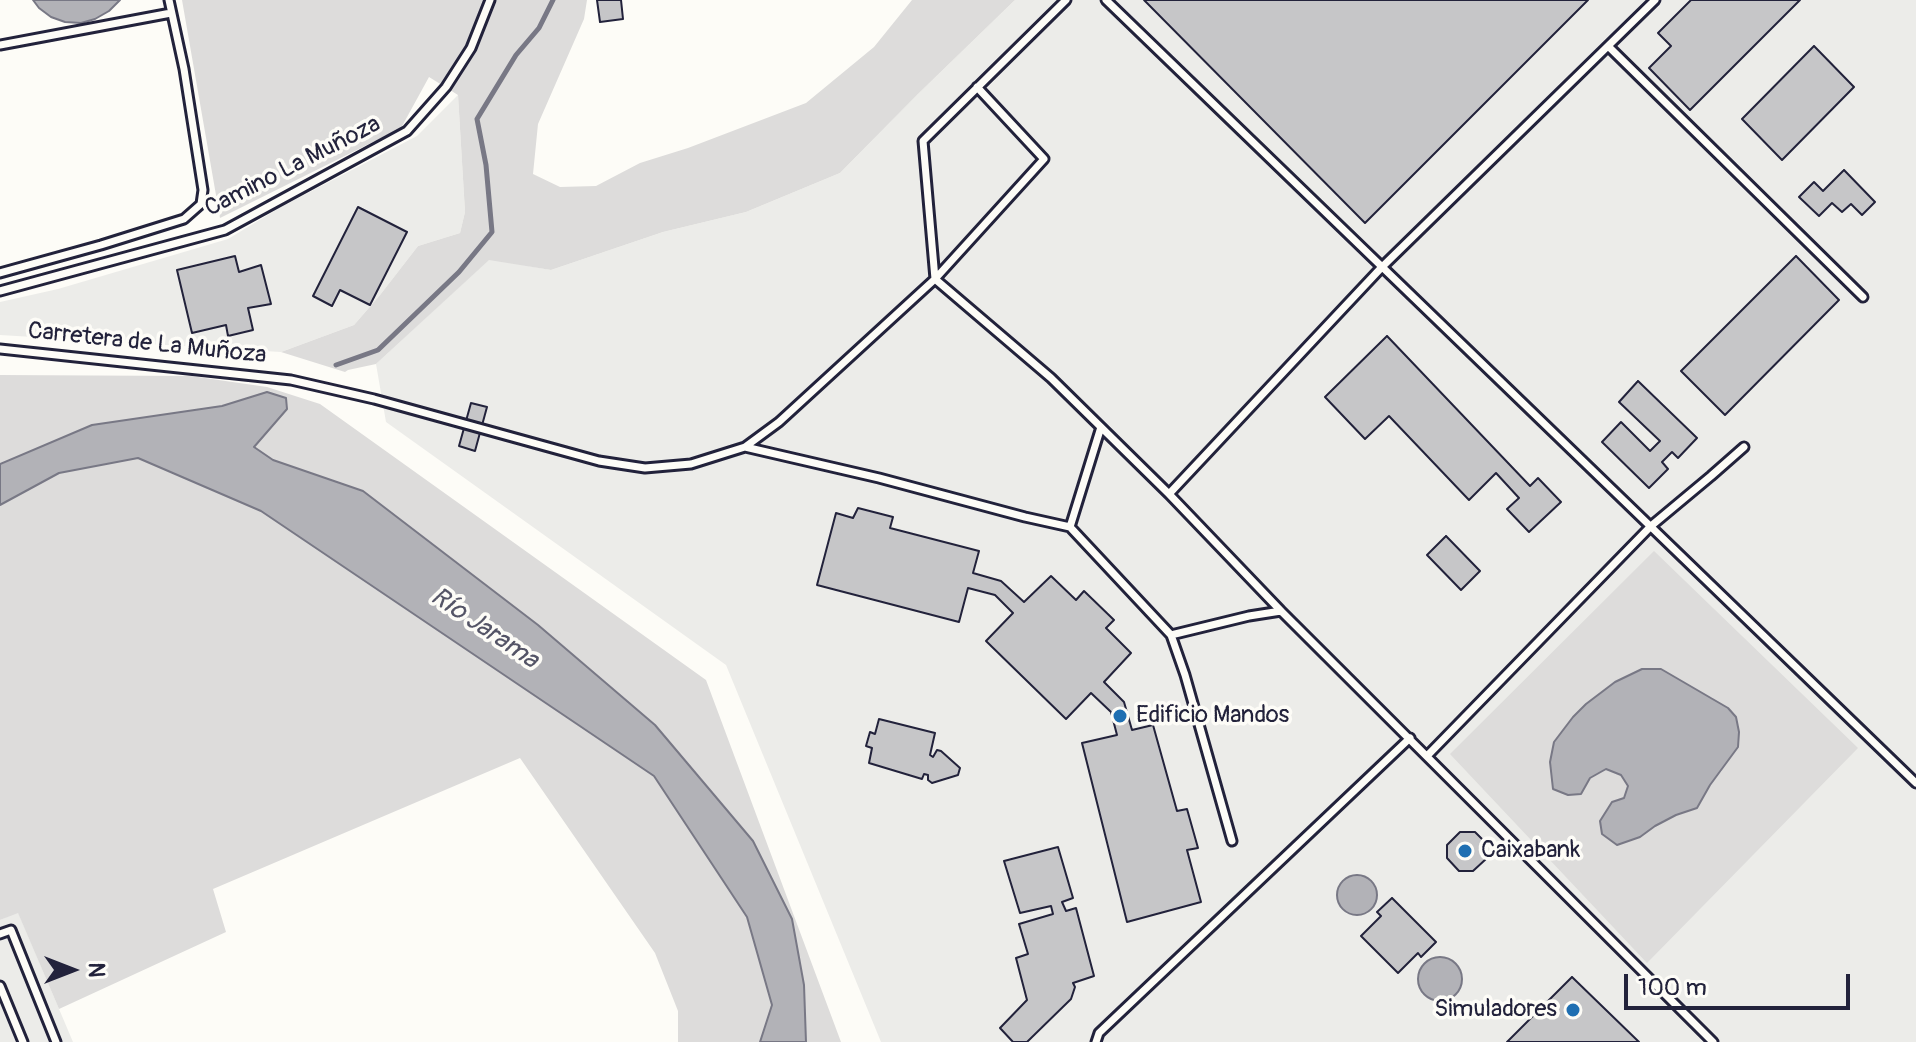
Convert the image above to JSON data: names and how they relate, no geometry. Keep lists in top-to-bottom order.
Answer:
{
  "streets": {
    "lane": ["Camino La Muñoza", "Carretera de La Muñoza"]
  },
  "water": ["Río Jarama"],
  "places": ["Edificio Mandos", "Caixabank", "Simuladores"],
  "scale_bar": "100 m",
  "north": "right"
}
